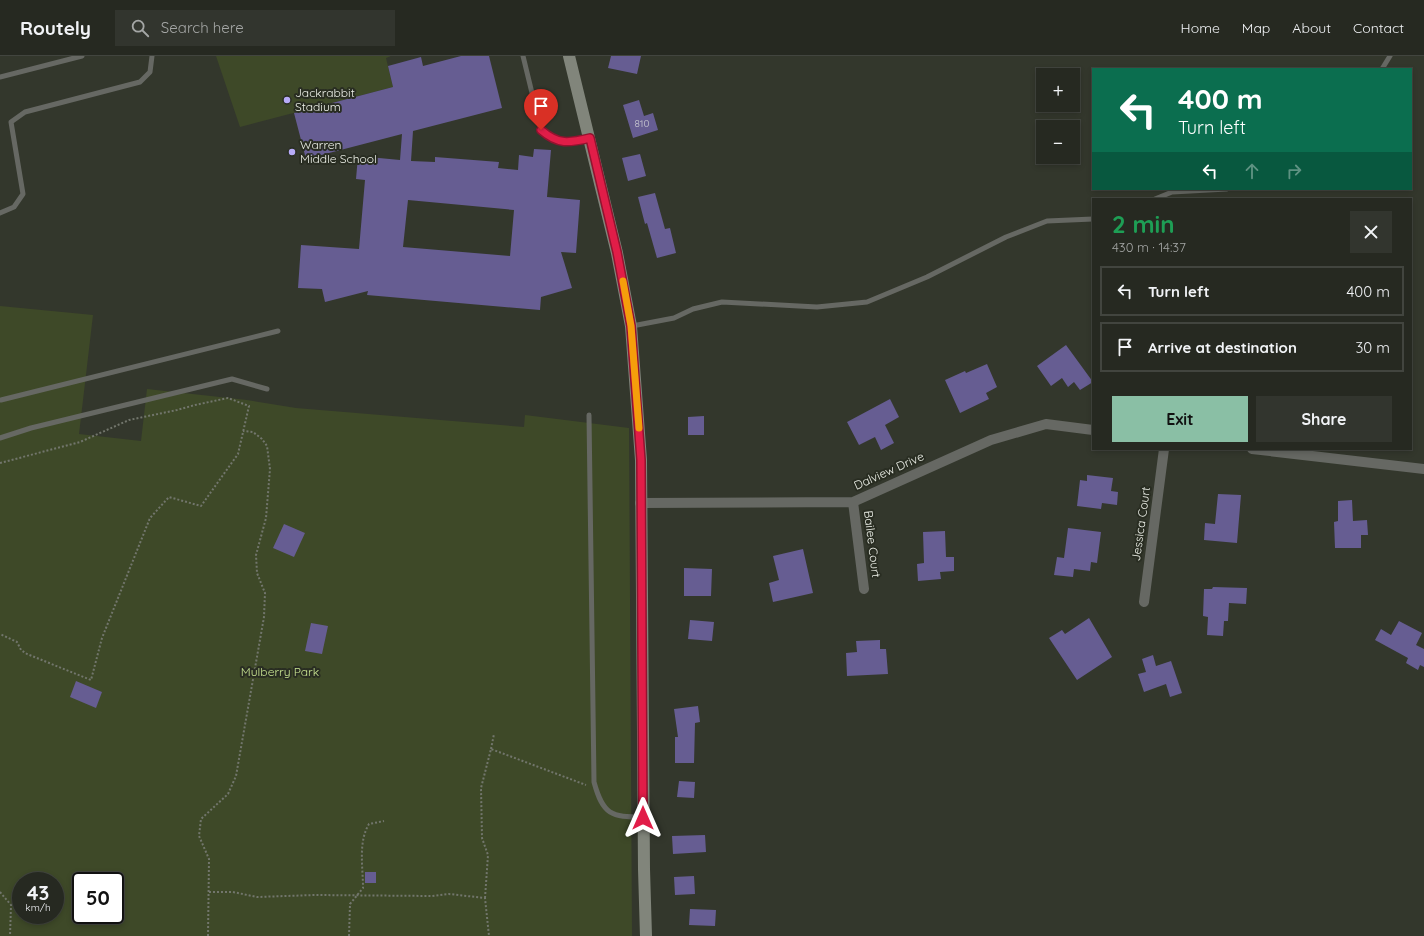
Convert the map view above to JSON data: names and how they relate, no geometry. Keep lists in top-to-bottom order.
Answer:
{
  "streets": {
    "street": ["Dalview Drive", "Jessica Court", "Bailee Court"]
  },
  "crossings": [
    ["Dalview Drive", "Bailee Court"]
  ],
  "parks": ["Mulberry Park"],
  "places": ["Jackrabbit Stadium", "Warren Middle School"],
  "house_numbers": ["810"],
  "page": {
    "header": "Routely",
    "search": "Search here",
    "nav": [
      "Home",
      "Map",
      "About",
      "Contact"
    ],
    "map_buttons": ["+", "−"],
    "turn": ["400 m", "Turn left"],
    "heading": ["2 min", "430 m · 14:37"],
    "list": [
      {
        "name": "Turn left",
        "value": "400 m"
      },
      {
        "name": "Arrive at destination",
        "value": "30 m"
      }
    ],
    "buttons": ["Exit", "Share"],
    "speed": "43 km/h",
    "limit": "50"
  }
}
